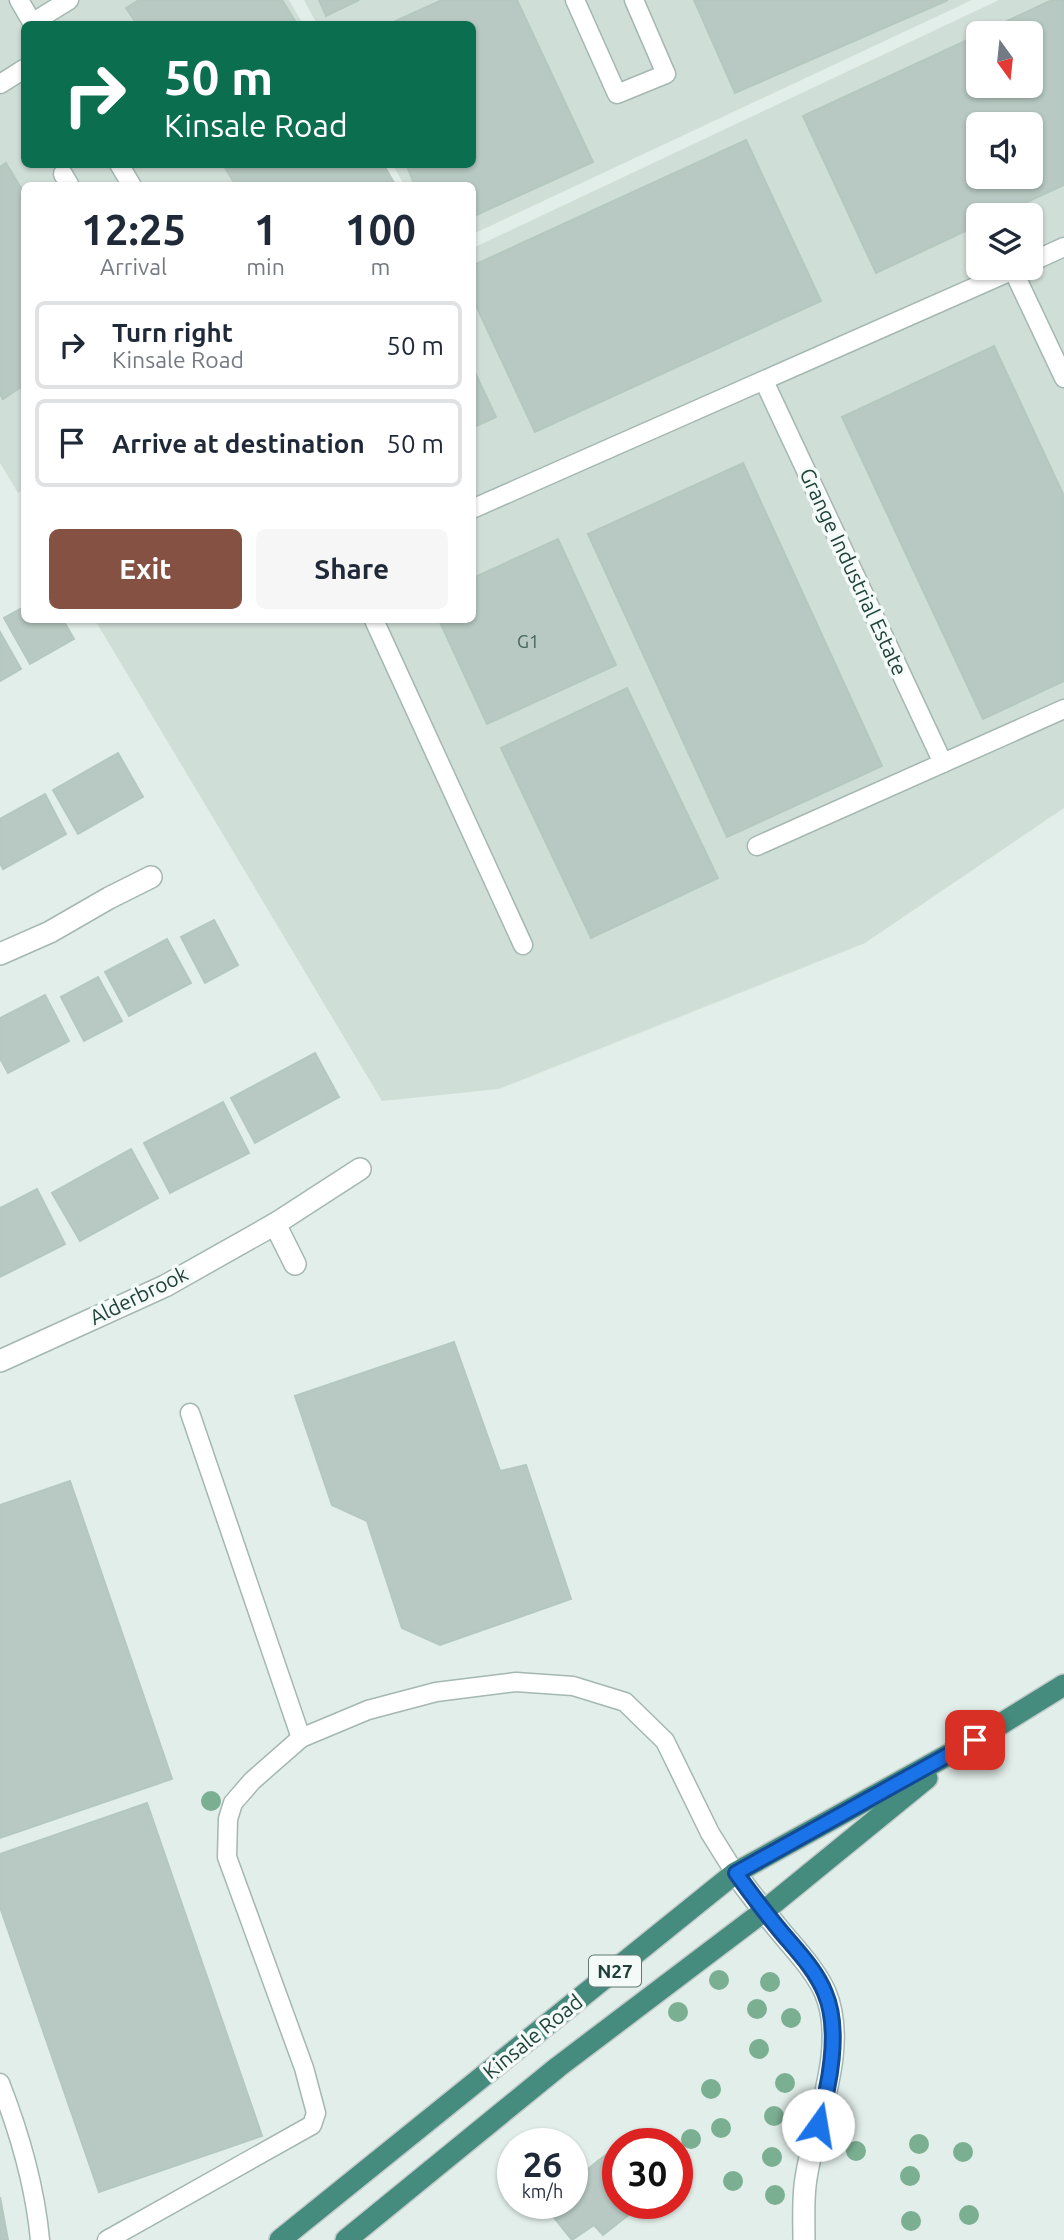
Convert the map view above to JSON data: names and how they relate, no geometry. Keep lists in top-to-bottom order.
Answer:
{
  "streets": {
    "highway": ["N27", "Kinsale Road"],
    "street": ["Alderbrook"],
    "lane": ["Grange Industrial Estate"]
  },
  "house_numbers": ["G1"],
  "north": "bottom",
  "page": {
    "turn": ["50 m", "Kinsale Road"],
    "eta": [
      "12:25",
      "Arrival",
      "1",
      "min",
      "100",
      "m"
    ],
    "list": [
      {
        "name": "Turn right",
        "note": "Kinsale Road",
        "value": "50 m"
      },
      {
        "name": "Arrive at destination",
        "value": "50 m"
      }
    ],
    "buttons": ["Exit", "Share"],
    "speed": "26 km/h",
    "limit": "30"
  }
}
